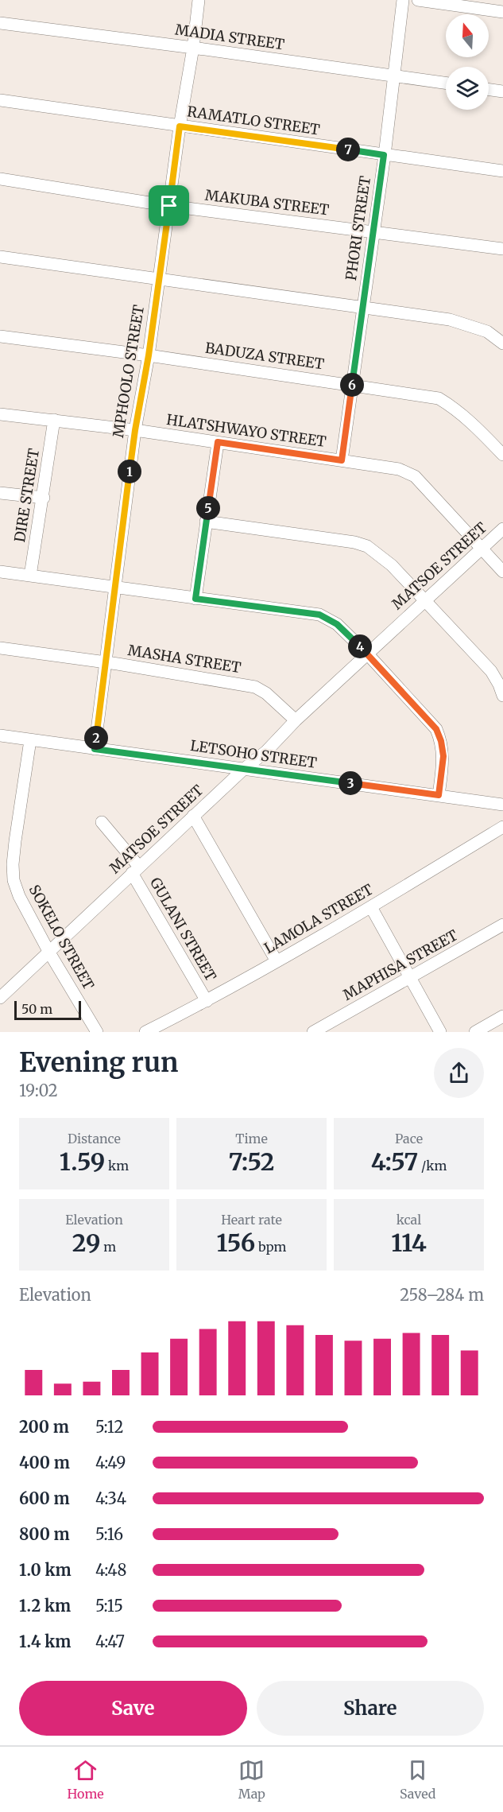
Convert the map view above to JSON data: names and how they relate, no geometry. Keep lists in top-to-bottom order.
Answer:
{
  "streets": {
    "street": [
      "MADIA STREET",
      "RAMATLO STREET",
      "MAKUBA STREET",
      "PHORI STREET",
      "BADUZA STREET",
      "MPHOOLO STREET",
      "HLATSHWAYO STREET",
      "DIRE STREET",
      "MATSOE STREET",
      "MASHA STREET",
      "LETSOHO STREET",
      "LAMOLA STREET",
      "GULANI STREET",
      "SOKELO STREET",
      "MAPHISA STREET"
    ]
  },
  "crossings": [
    ["MADIA STREET", "PHORI STREET"],
    ["MADIA STREET", "MPHOOLO STREET"],
    ["RAMATLO STREET", "PHORI STREET"],
    ["RAMATLO STREET", "MPHOOLO STREET"],
    ["MAKUBA STREET", "PHORI STREET"],
    ["MAKUBA STREET", "MPHOOLO STREET"],
    ["PHORI STREET", "BADUZA STREET"],
    ["PHORI STREET", "HLATSHWAYO STREET"],
    ["BADUZA STREET", "MPHOOLO STREET"],
    ["MPHOOLO STREET", "HLATSHWAYO STREET"],
    ["MPHOOLO STREET", "MASHA STREET"],
    ["MPHOOLO STREET", "LETSOHO STREET"],
    ["HLATSHWAYO STREET", "DIRE STREET"],
    ["HLATSHWAYO STREET", "MATSOE STREET"],
    ["MATSOE STREET", "MASHA STREET"],
    ["MATSOE STREET", "LETSOHO STREET"],
    ["MATSOE STREET", "GULANI STREET"],
    ["MATSOE STREET", "SOKELO STREET"],
    ["LETSOHO STREET", "SOKELO STREET"],
    ["LAMOLA STREET", "GULANI STREET"]
  ],
  "scale_bar": "50 m",
  "north": "top",
  "page": {
    "pins": [
      "7",
      "6",
      "1",
      "5",
      "4",
      "2",
      "3"
    ],
    "scale": "50 m",
    "heading": ["Evening run", "19:02"],
    "stats": [
      ["Distance", "1.59 km"],
      ["Time", "7:52"],
      ["Pace", "4:57 /km"],
      ["Elevation", "29 m"],
      ["Heart rate", "156 bpm"],
      ["kcal", "114"]
    ],
    "chart": ["Elevation", "258–284 m"],
    "list": [
      {
        "name": "200 m",
        "note": "5:12"
      },
      {
        "name": "400 m",
        "note": "4:49"
      },
      {
        "name": "600 m",
        "note": "4:34"
      },
      {
        "name": "800 m",
        "note": "5:16"
      },
      {
        "name": "1.0 km",
        "note": "4:48"
      },
      {
        "name": "1.2 km",
        "note": "5:15"
      },
      {
        "name": "1.4 km",
        "note": "4:47"
      }
    ],
    "buttons": ["Save", "Share"],
    "tabs": ["Home", "Map", "Saved"]
  }
}
